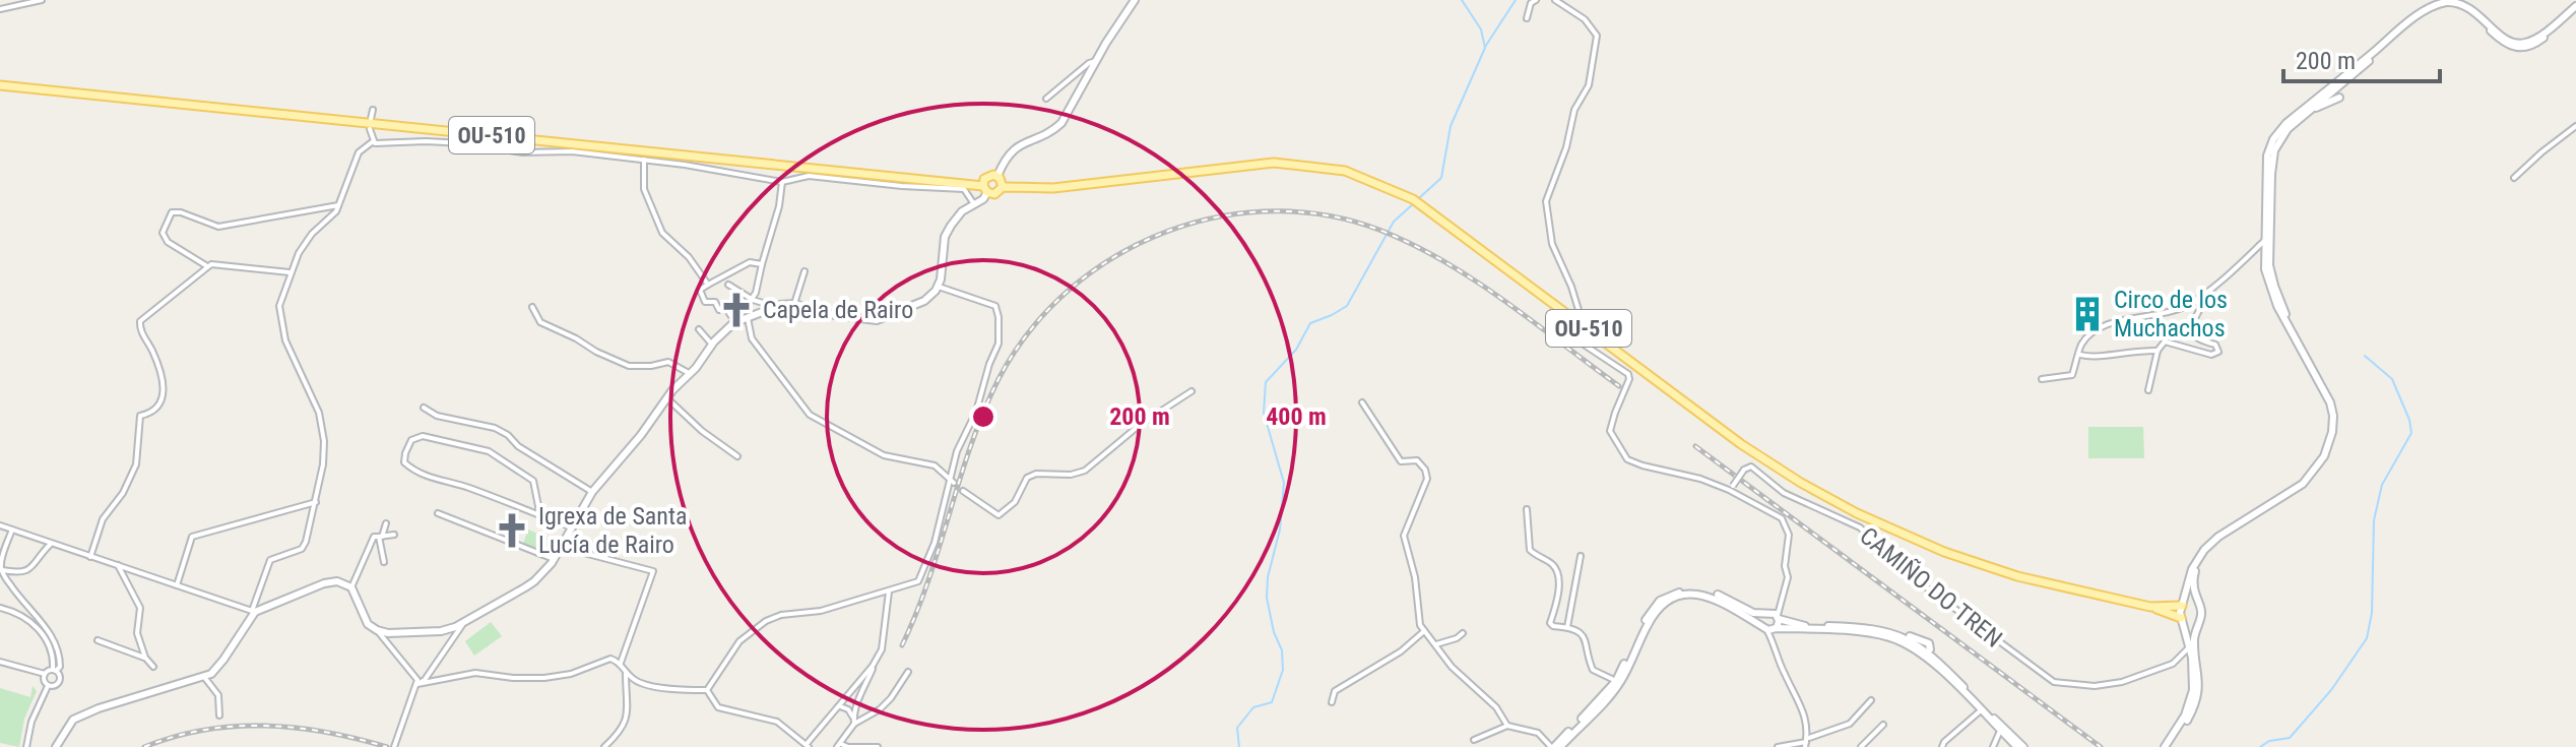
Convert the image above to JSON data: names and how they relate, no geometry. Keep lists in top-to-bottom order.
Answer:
{
  "streets": {
    "main road": ["OU-510"],
    "street": ["CAMIÑO DO TREN"]
  },
  "places": {
    "church": ["Capela de Rairo", "Igrexa de Santa Lucía de Rairo"],
    "building": ["Circo de los Muchachos"]
  },
  "scale_bar": "200 m",
  "rings": ["200 m", "400 m"]
}
